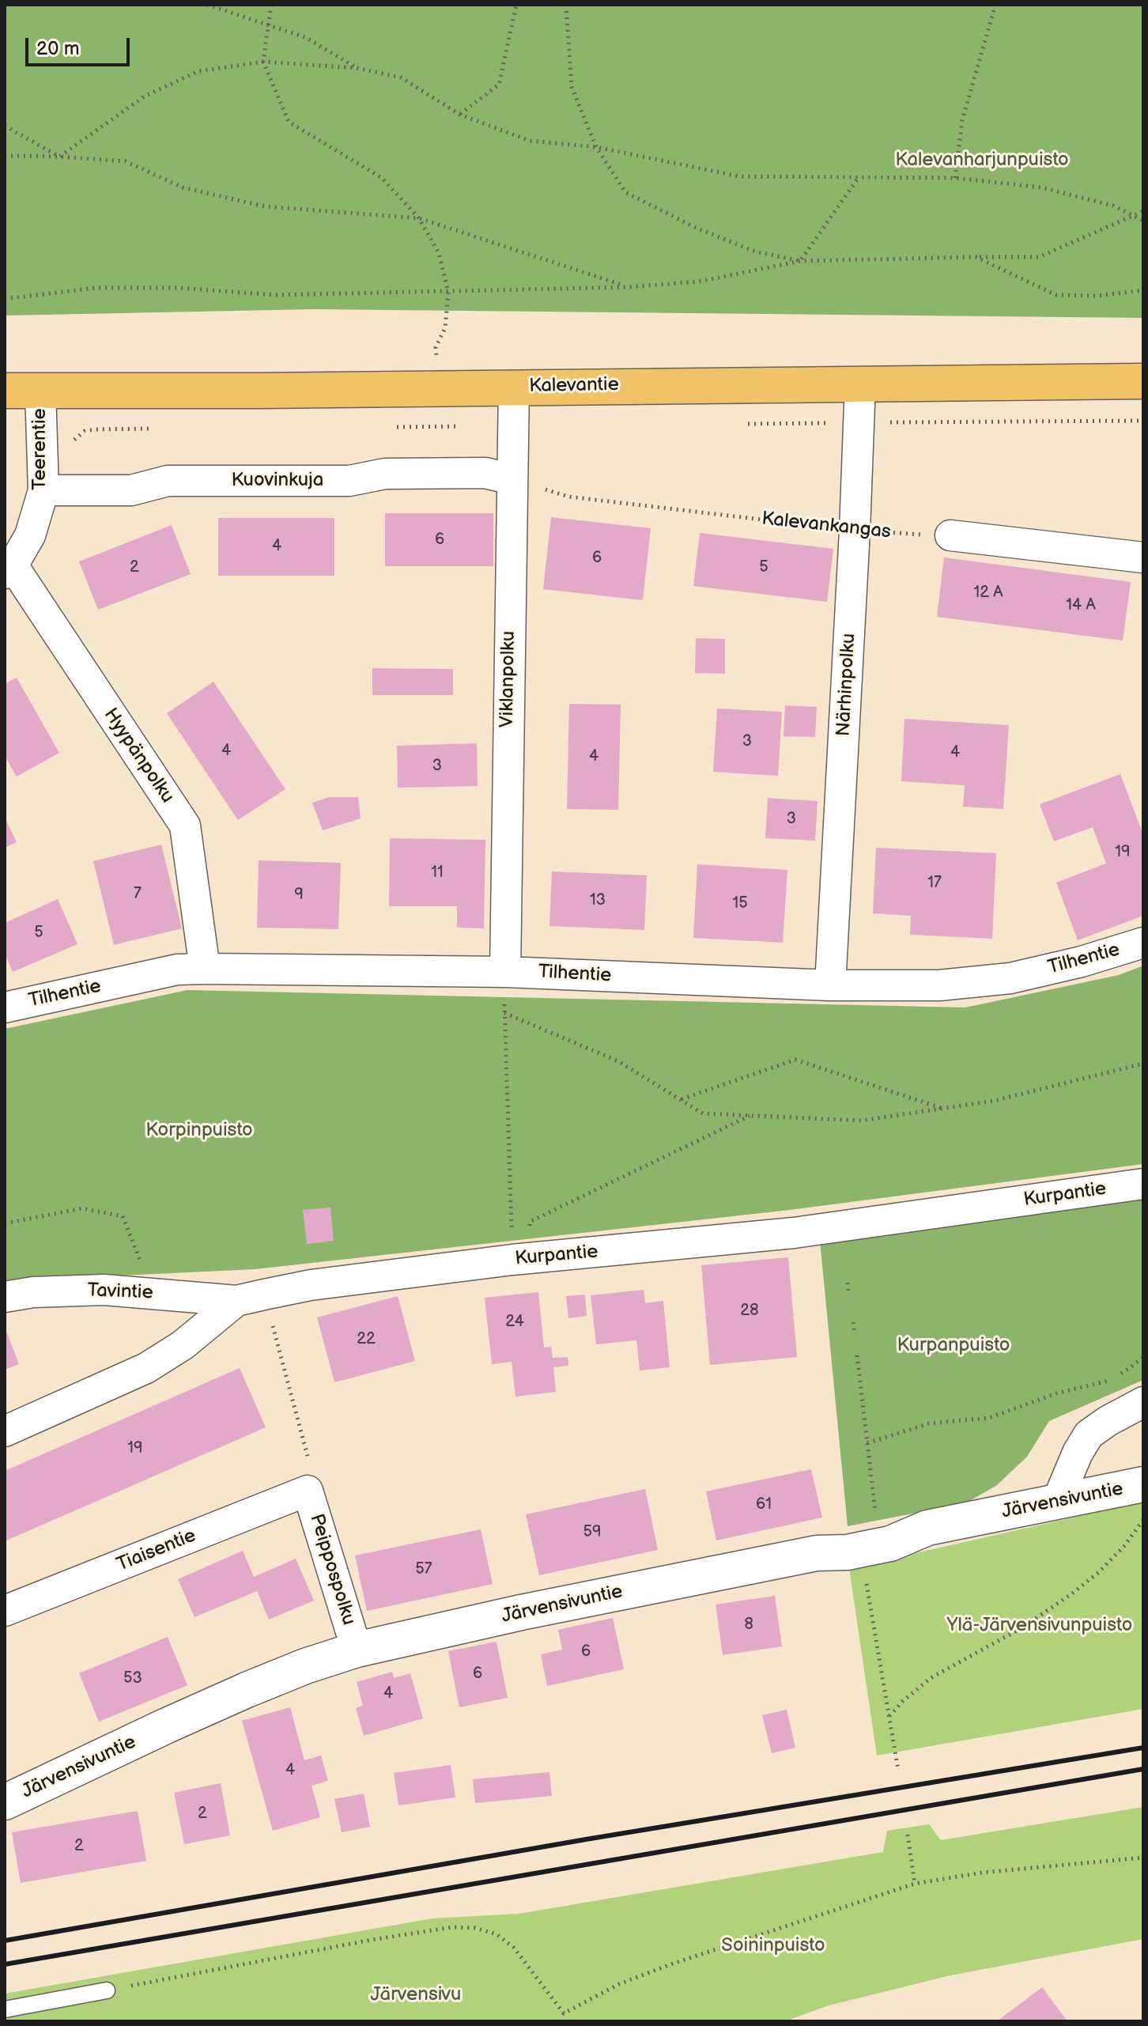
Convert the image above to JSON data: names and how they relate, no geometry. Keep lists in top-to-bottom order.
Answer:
{
  "streets": {
    "main road": ["Kalevantie"],
    "street": [
      "Teerentie",
      "Kuovinkuja",
      "Viklanpolku",
      "Närhinpolku",
      "Hyypänpolku",
      "Tilhentie",
      "Kurpantie",
      "Tavintie",
      "Järvensivuntie",
      "Tiaisentie",
      "Peippospolku"
    ],
    "path": ["Kalevankangas"]
  },
  "crossings": [
    ["Kalevantie", "Teerentie"],
    ["Kalevantie", "Viklanpolku"],
    ["Kalevantie", "Närhinpolku"],
    ["Teerentie", "Kuovinkuja"],
    ["Teerentie", "Hyypänpolku"],
    ["Kuovinkuja", "Kalevankangas"],
    ["Kuovinkuja", "Viklanpolku"],
    ["Kalevankangas", "Viklanpolku"],
    ["Kalevankangas", "Närhinpolku"],
    ["Viklanpolku", "Tilhentie"],
    ["Närhinpolku", "Tilhentie"],
    ["Hyypänpolku", "Tilhentie"],
    ["Kurpantie", "Tavintie"],
    ["Järvensivuntie", "Peippospolku"],
    ["Tiaisentie", "Peippospolku"]
  ],
  "parks": [
    "Kalevanharjunpuisto",
    "Korpinpuisto",
    "Kurpanpuisto",
    "Ylä-Järvensivunpuisto",
    "Soininpuisto",
    "Järvensivu"
  ],
  "house_numbers": [
    "6",
    "4",
    "6",
    "2",
    "5",
    "12 A",
    "14 A",
    "3",
    "4",
    "4",
    "4",
    "3",
    "3",
    "19",
    "11",
    "17",
    "7",
    "9",
    "13",
    "15",
    "5",
    "28",
    "24",
    "22",
    "19",
    "61",
    "59",
    "57",
    "8",
    "6",
    "6",
    "53",
    "4",
    "4",
    "2",
    "2"
  ],
  "scale_bar": "20 m"
}
